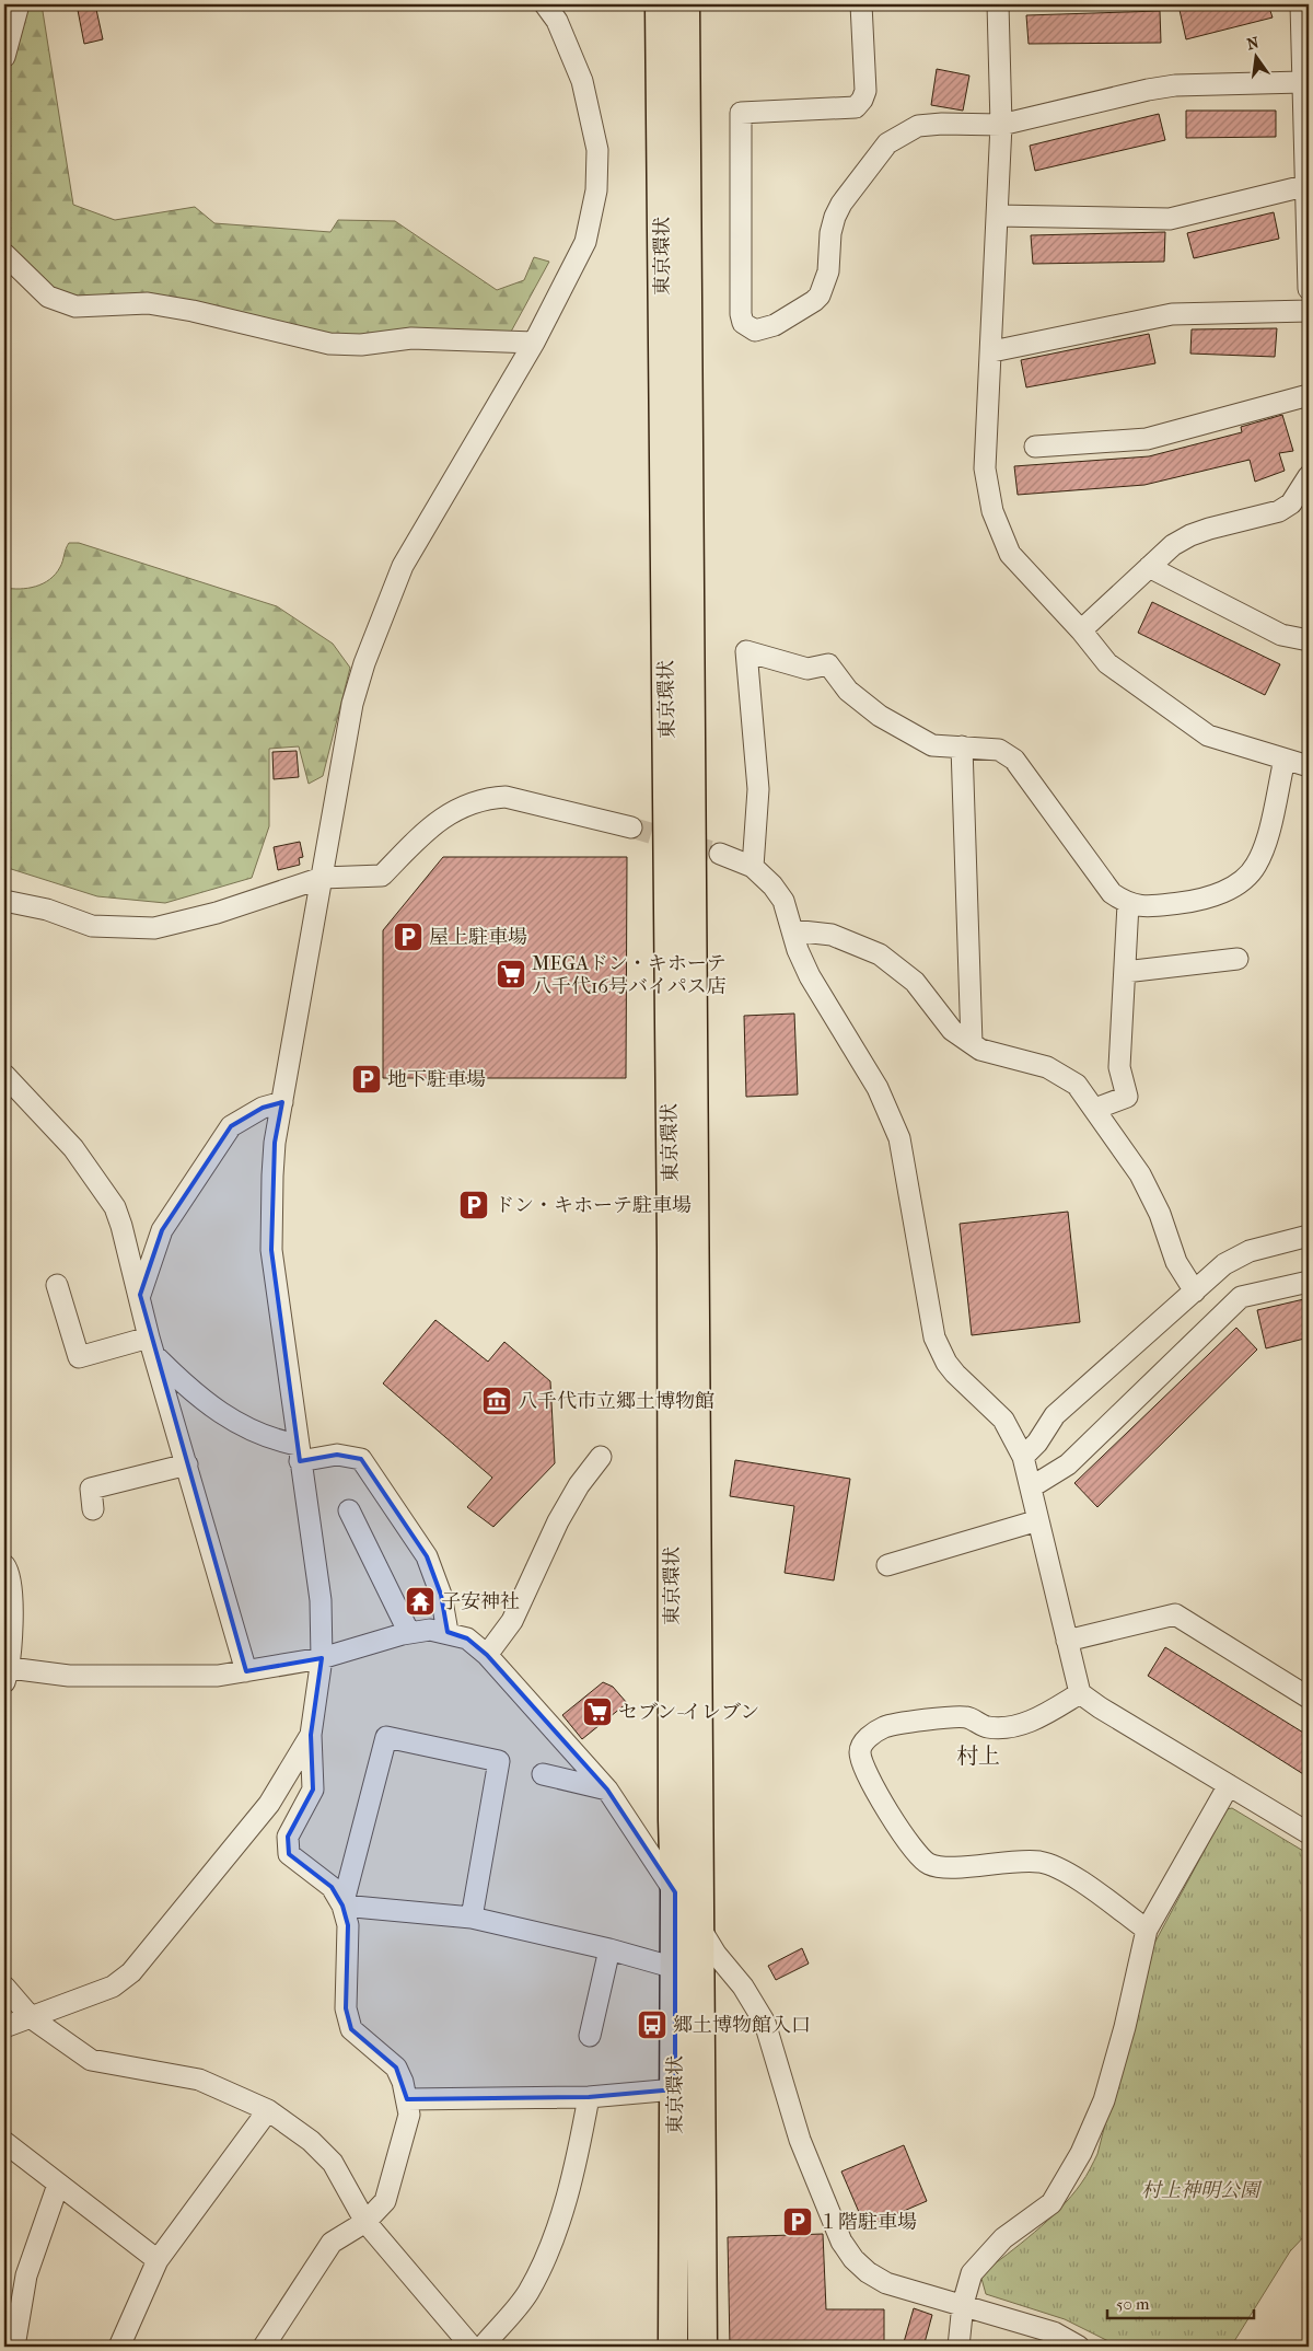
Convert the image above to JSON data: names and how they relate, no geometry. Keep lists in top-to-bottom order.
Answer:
{
  "streets": {
    "highway": ["東京環状"]
  },
  "districts": ["村上"],
  "parks": ["村上神明公園"],
  "places": {
    "parking": [
      "屋上駐車場",
      "地下駐車場",
      "ドン・キホーテ駐車場",
      "１階駐車場"
    ],
    "supermarket": ["MEGAドン・キホーテ 八千代16号バイパス店", "セブン-イレブン"],
    "museum": ["八千代市立郷土博物館"],
    "temple": ["子安神社"],
    "bus stop": ["郷土博物館入口"]
  },
  "scale_bar": "50 m",
  "north": "top"
}
